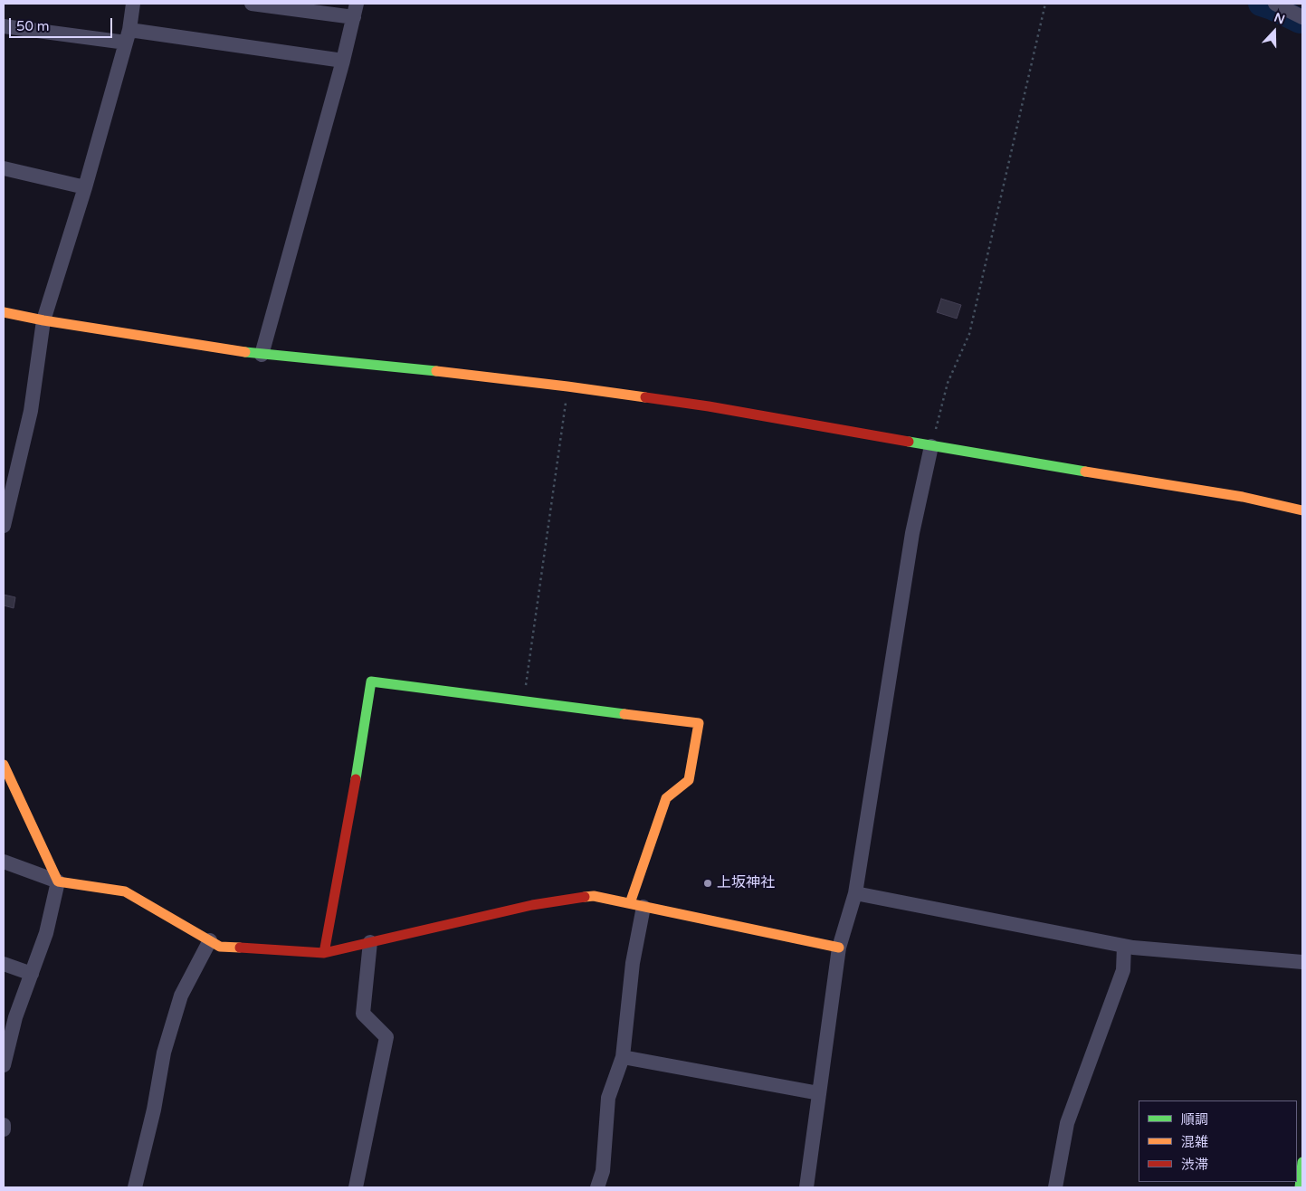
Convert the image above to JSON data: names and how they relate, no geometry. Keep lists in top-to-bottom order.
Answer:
{
  "places": ["上坂神社"],
  "legend": ["順調", "混雑", "渋滞"],
  "scale_bar": "50 m",
  "north": "top"
}
